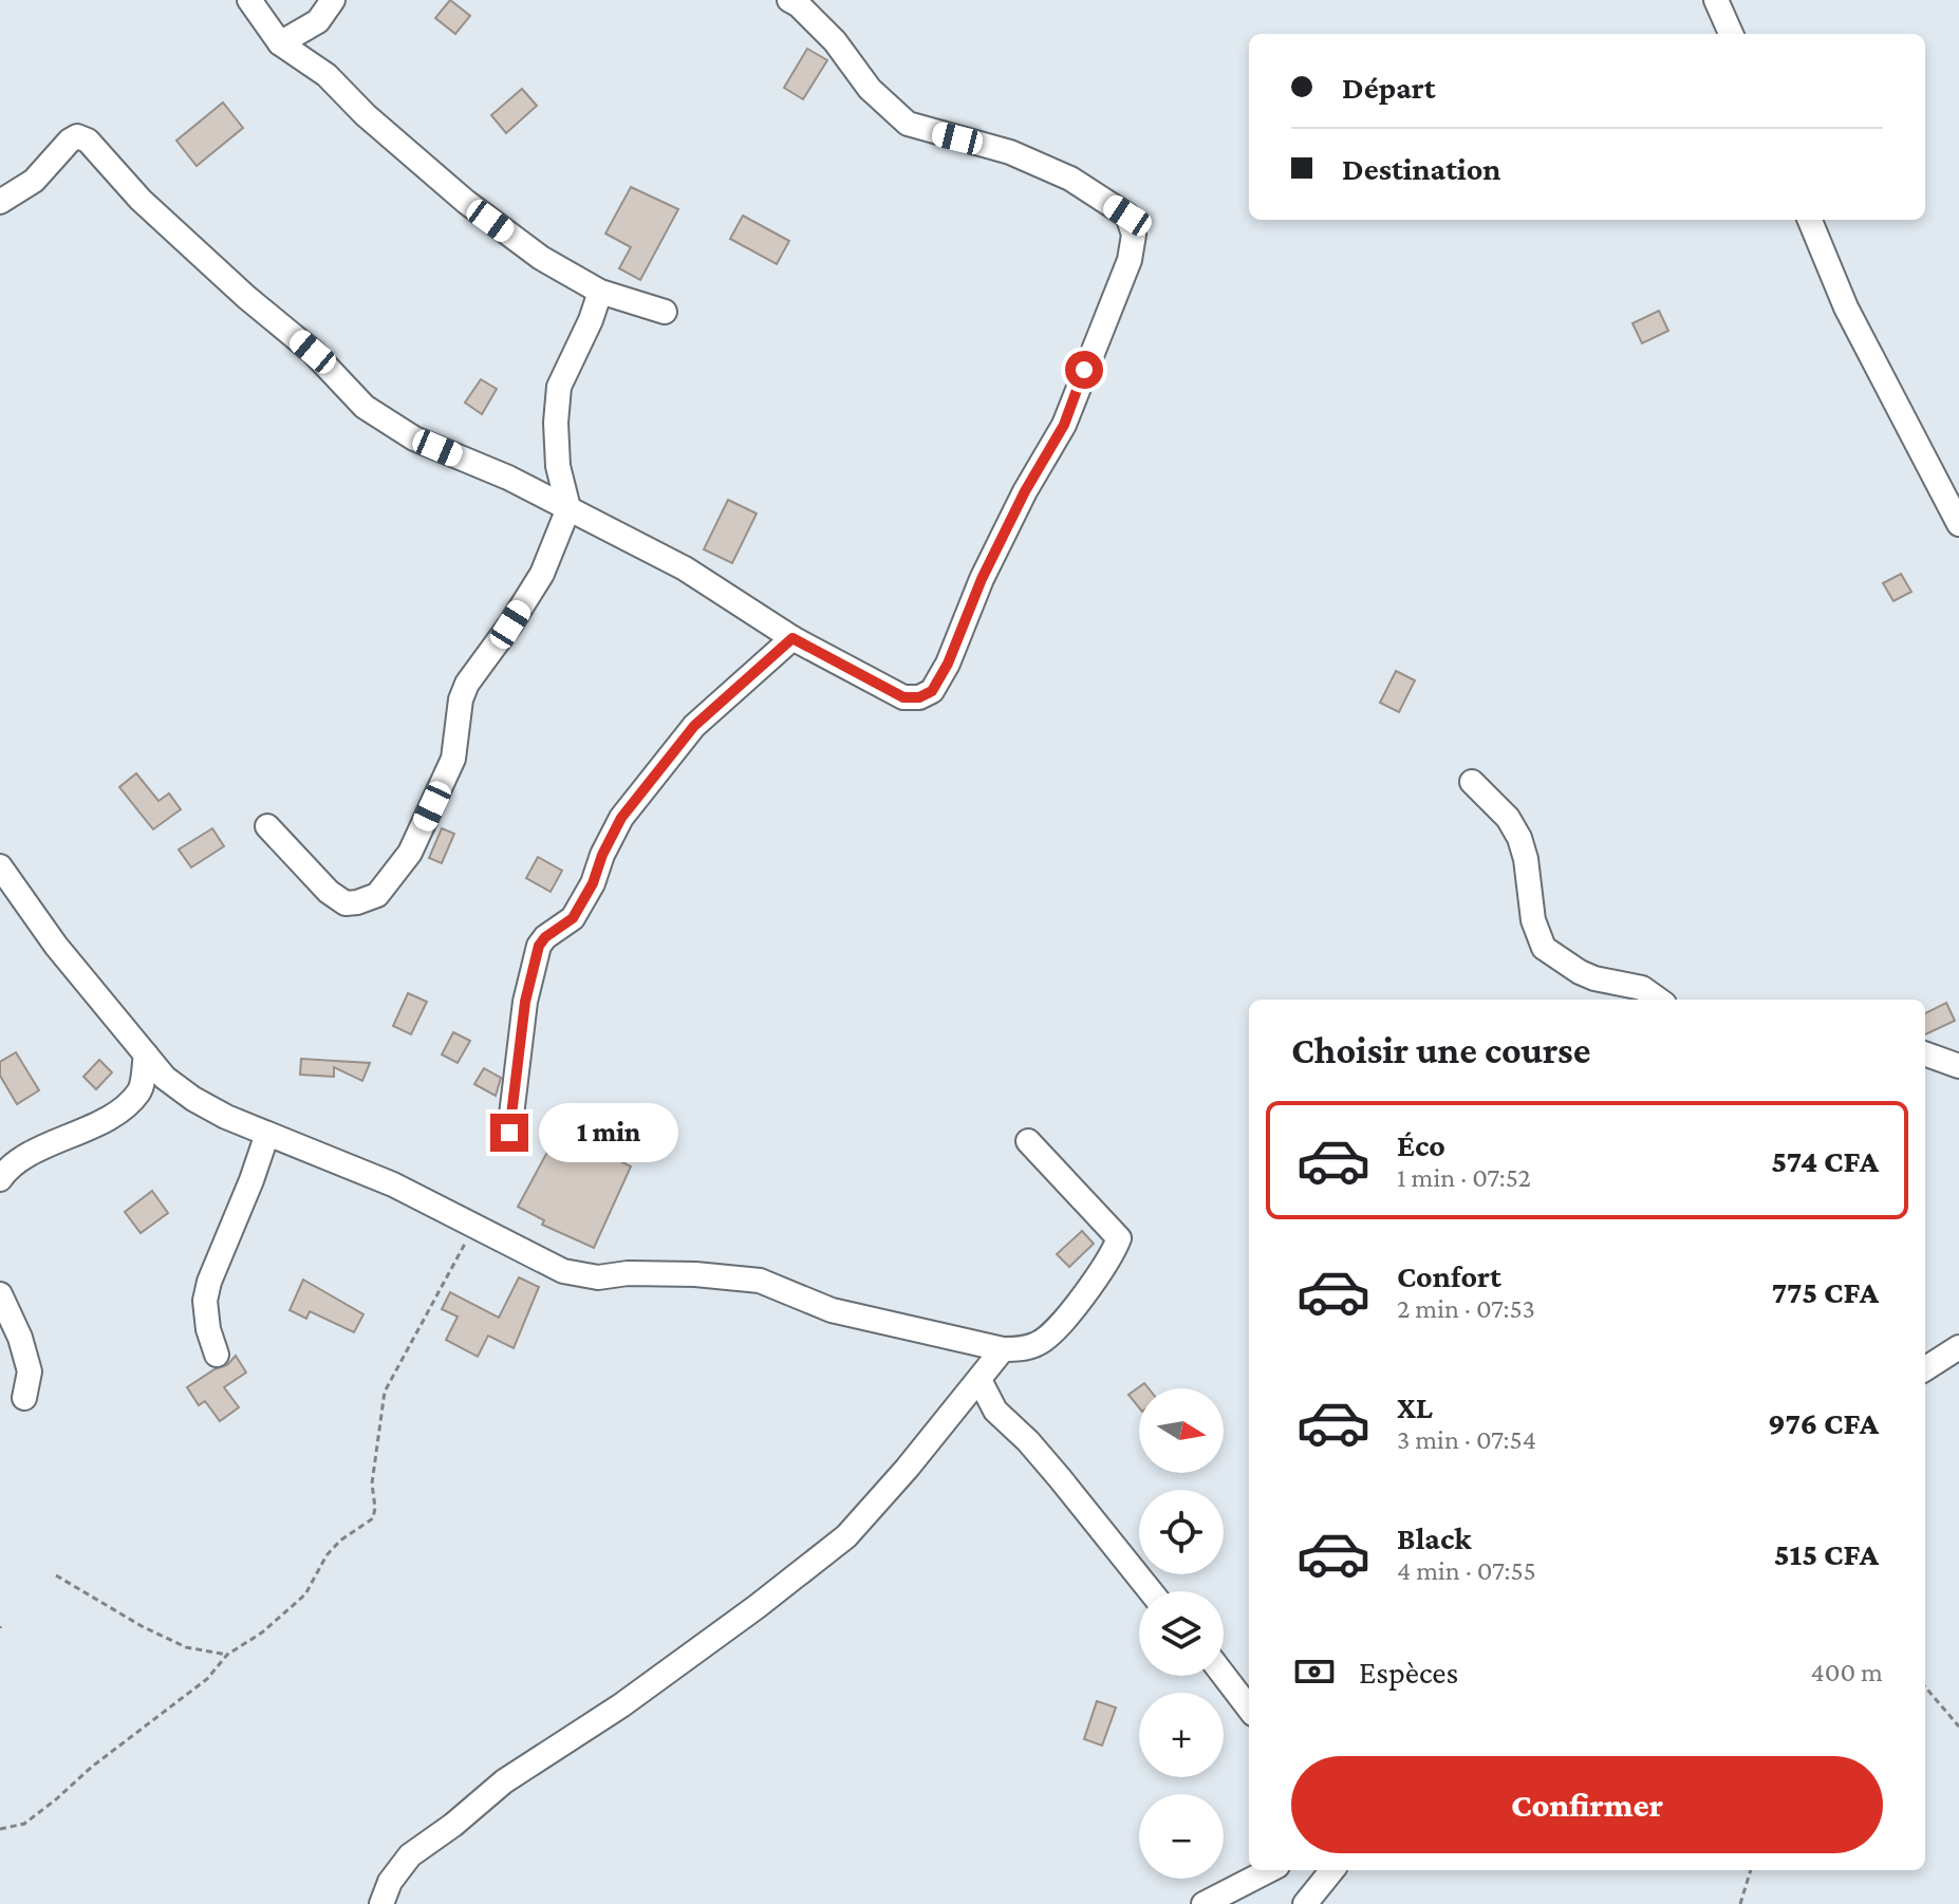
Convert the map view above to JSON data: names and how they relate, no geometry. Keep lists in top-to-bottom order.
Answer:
{
  "north": "right",
  "page": {
    "banner": ["Départ", "Destination"],
    "heading": "Choisir une course",
    "list": [
      {
        "name": "Éco",
        "note": "1 min · 07:52",
        "value": "574 CFA"
      },
      {
        "name": "Confort",
        "note": "2 min · 07:53",
        "value": "775 CFA"
      },
      {
        "name": "XL",
        "note": "3 min · 07:54",
        "value": "976 CFA"
      },
      {
        "name": "Black",
        "note": "4 min · 07:55",
        "value": "515 CFA"
      }
    ],
    "bubble": "1 min",
    "map_buttons": ["+", "−"],
    "pay": ["Espèces", "400 m"],
    "buttons": "Confirmer"
  }
}
